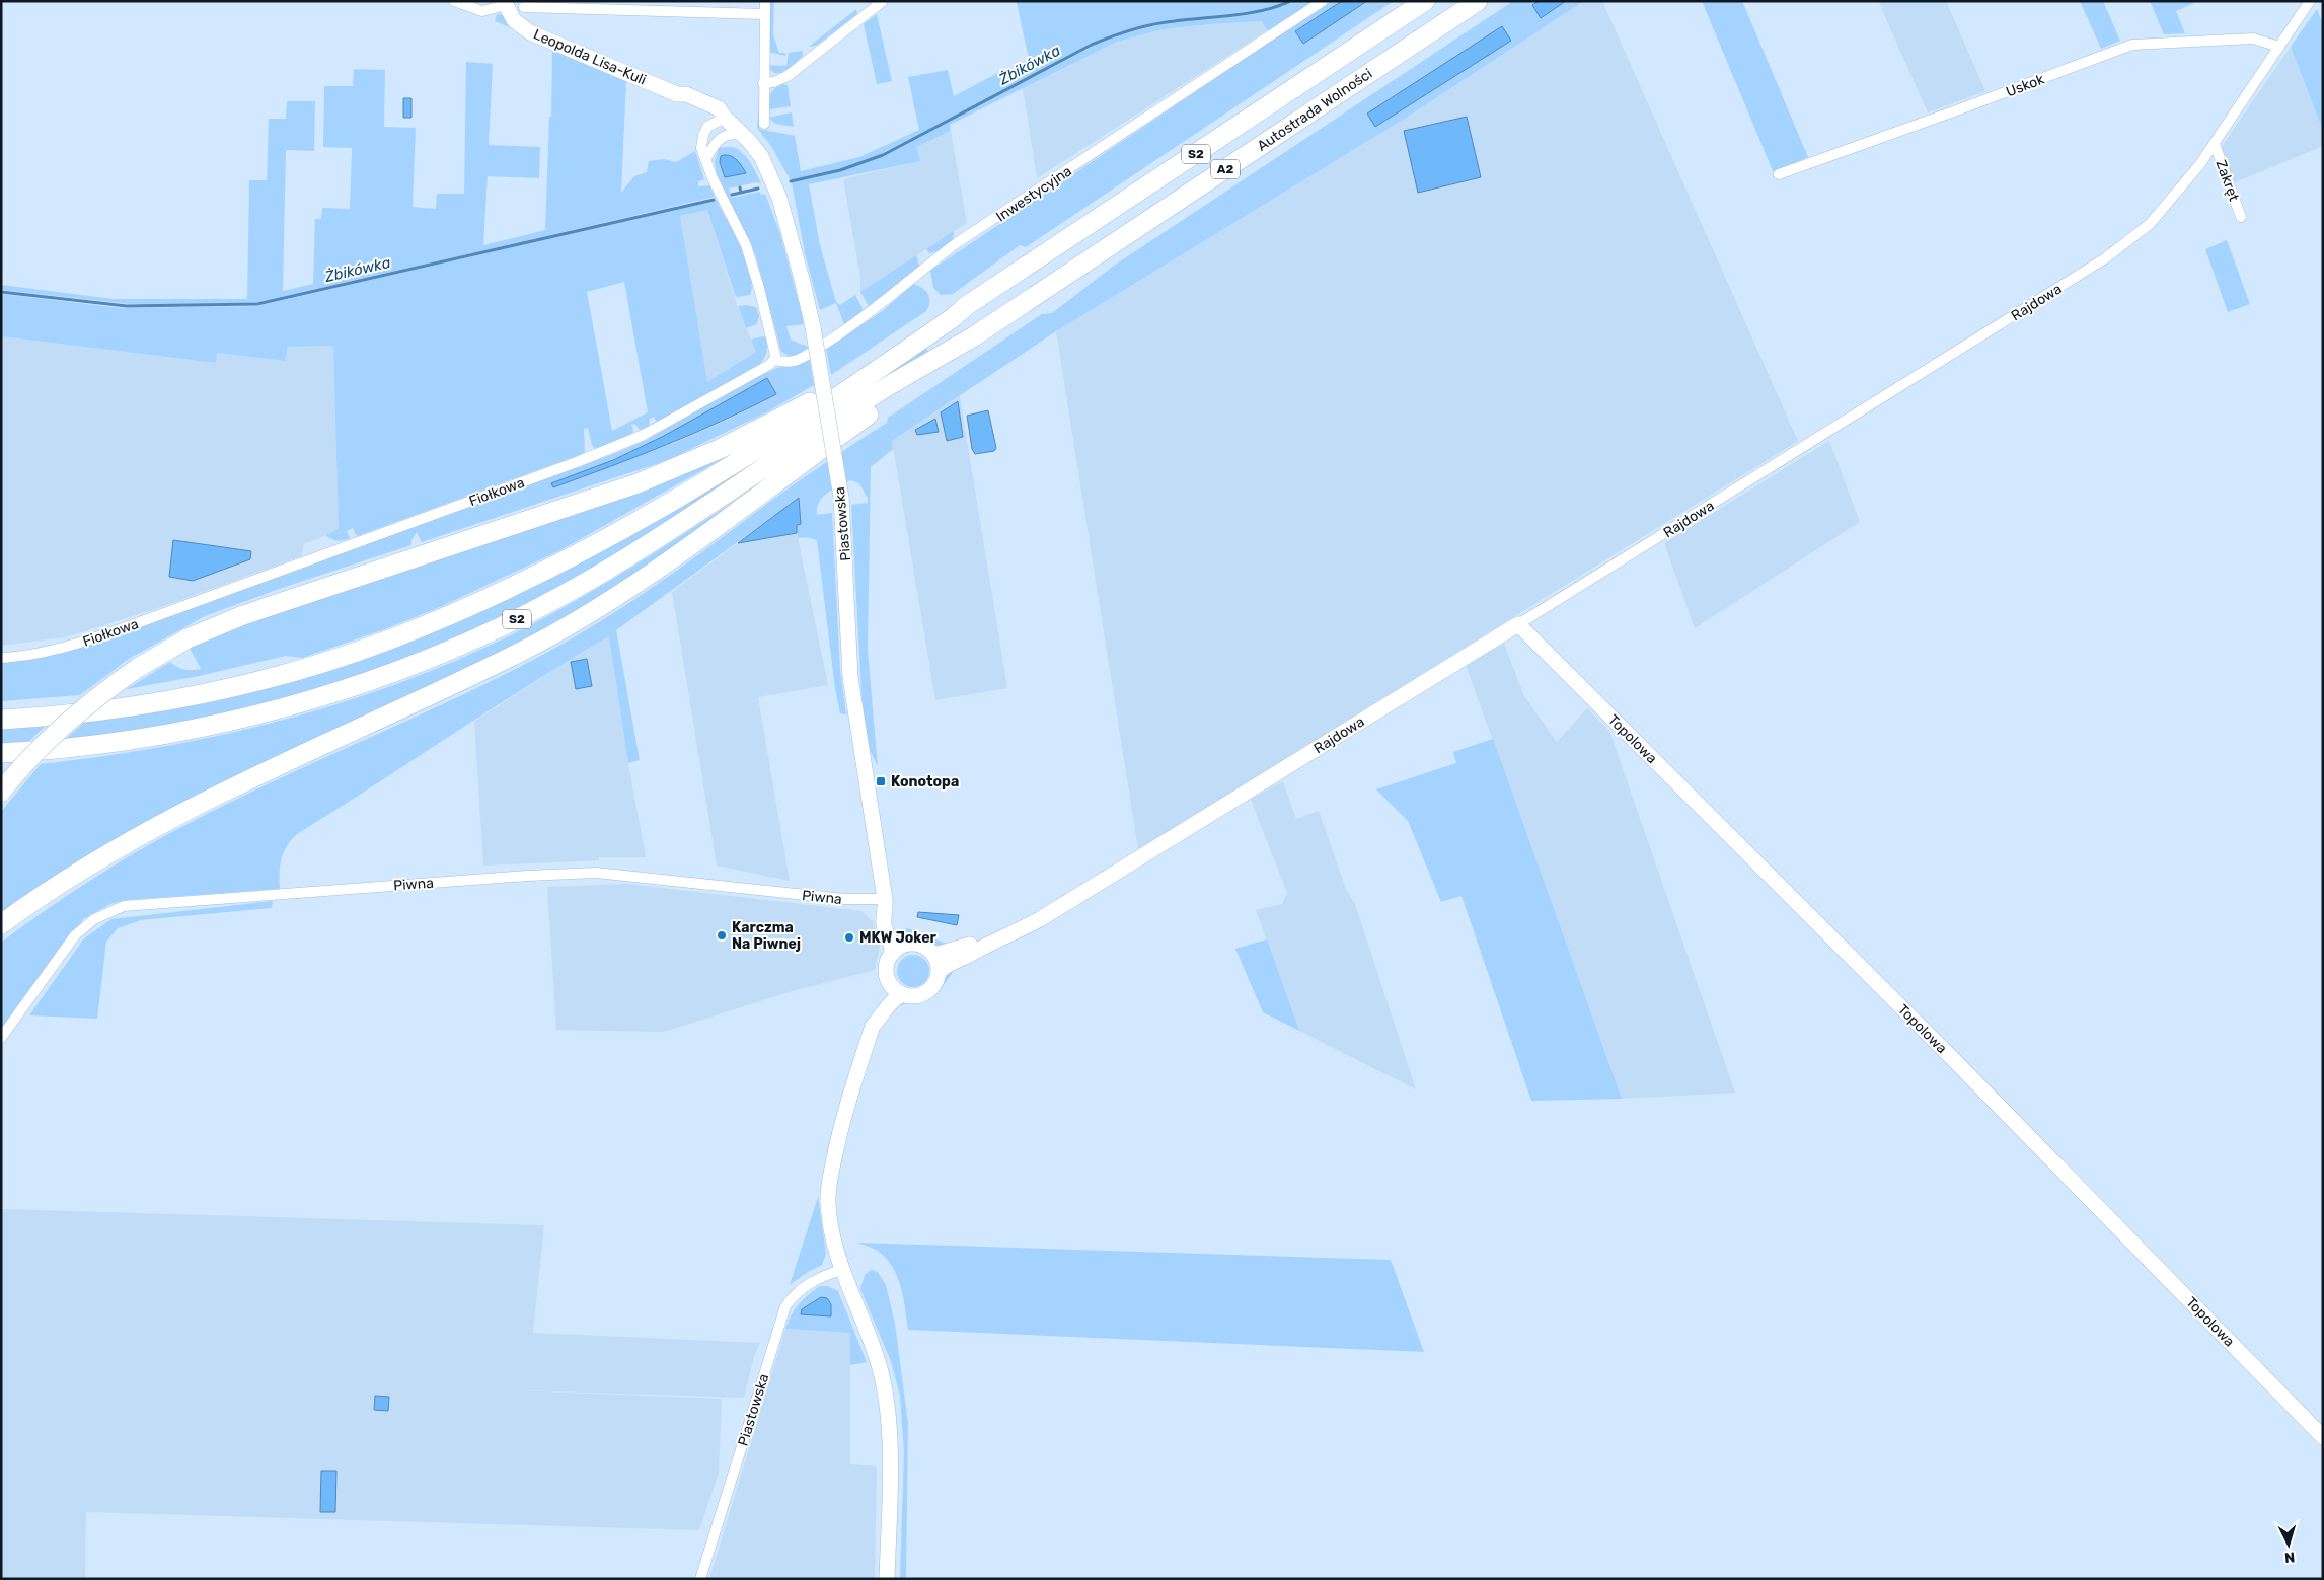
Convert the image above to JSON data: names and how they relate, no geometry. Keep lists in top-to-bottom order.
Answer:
{
  "streets": {
    "highway": ["Autostrada Wolności", "S2", "A2"],
    "street": [
      "Leopolda Lisa-Kuli",
      "Uskok",
      "Zakręt",
      "Inwestycyjna",
      "Rajdowa",
      "Fiołkowa",
      "Piastowska",
      "Topolowa",
      "Piwna"
    ]
  },
  "crossings": [
    ["Leopolda Lisa-Kuli", "Piastowska"],
    ["Uskok", "Rajdowa"],
    ["Autostrada Wolności", "S2"],
    ["Zakręt", "Rajdowa"],
    ["Inwestycyjna", "Fiołkowa"],
    ["Rajdowa", "Piastowska"],
    ["Rajdowa", "Topolowa"],
    ["Piastowska", "Piwna"]
  ],
  "water": ["Żbikówka"],
  "places": {
    "transit": ["Konotopa"],
    "other": ["Karczma Na Piwnej", "MKW Joker"]
  },
  "north": "bottom"
}
